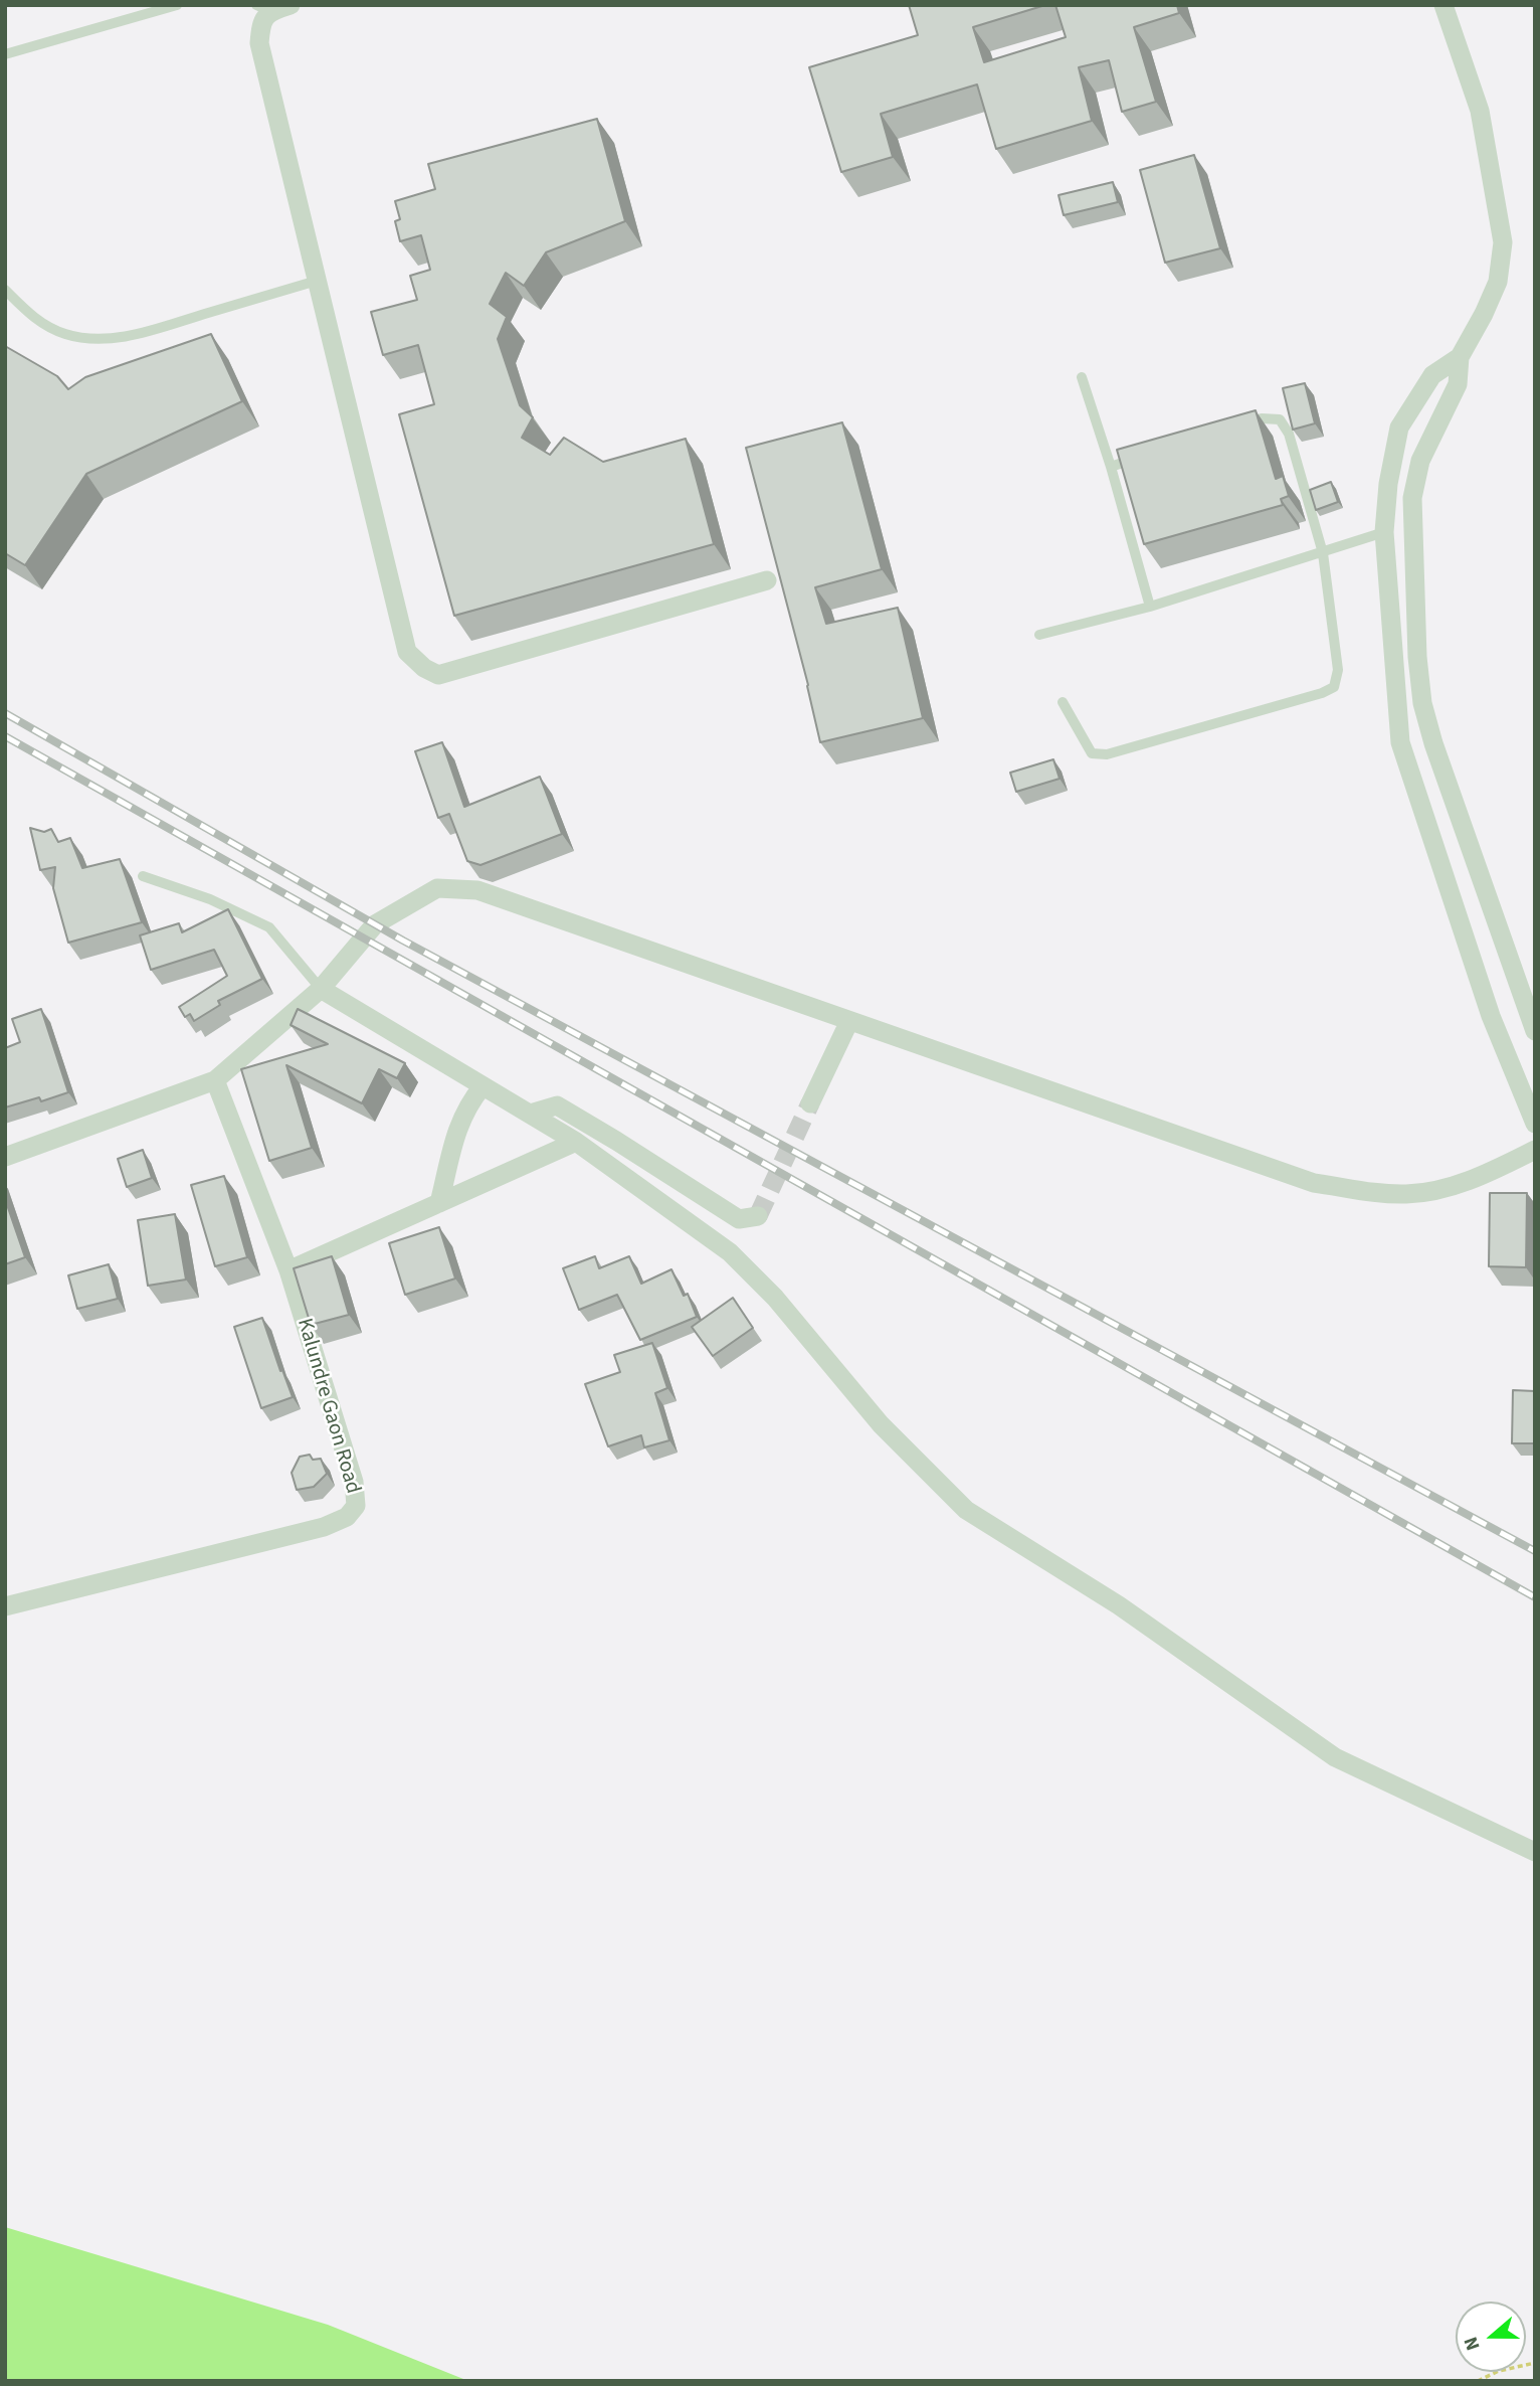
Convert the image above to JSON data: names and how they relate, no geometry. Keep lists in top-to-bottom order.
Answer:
{
  "streets": {
    "street": ["Kalundre Gaon Road"]
  },
  "north": "left"
}
